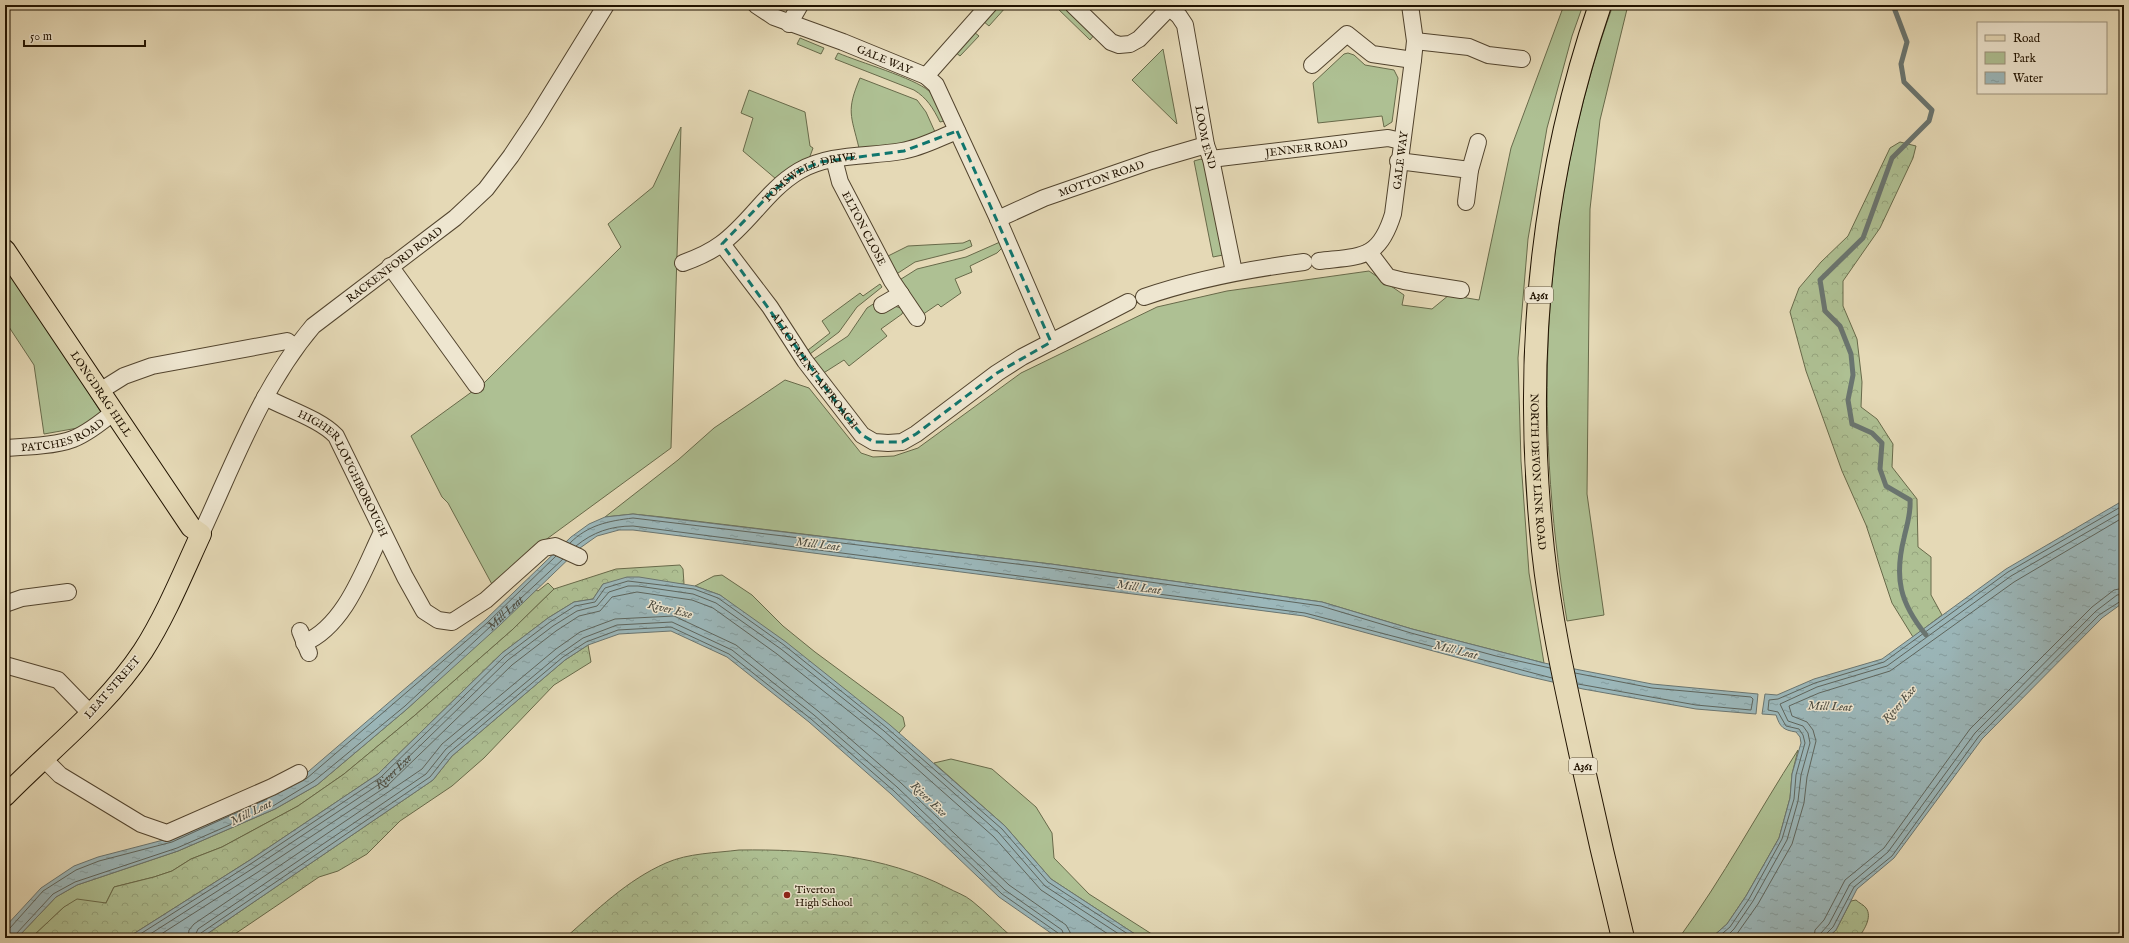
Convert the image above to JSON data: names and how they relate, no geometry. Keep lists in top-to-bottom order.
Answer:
{
  "streets": {
    "highway": ["A361", "NORTH DEVON LINK ROAD"],
    "main road": ["LONGDRAG HILL", "LEAT STREET"],
    "street": [
      "GALE WAY",
      "LOOM END",
      "JENNER ROAD",
      "MOTTON ROAD",
      "TOMSWELL DRIVE",
      "ELTON CLOSE",
      "RACKENFORD ROAD",
      "ALLOTMENT APPROACH",
      "PATCHES ROAD",
      "HIGHER LOUGHBOROUGH"
    ]
  },
  "crossings": [
    ["GALE WAY", "LOOM END"],
    ["GALE WAY", "JENNER ROAD"],
    ["LOOM END", "JENNER ROAD"],
    ["LOOM END", "MOTTON ROAD"],
    ["JENNER ROAD", "MOTTON ROAD"],
    ["TOMSWELL DRIVE", "ELTON CLOSE"],
    ["TOMSWELL DRIVE", "ALLOTMENT APPROACH"],
    ["RACKENFORD ROAD", "LONGDRAG HILL"],
    ["RACKENFORD ROAD", "HIGHER LOUGHBOROUGH"],
    ["RACKENFORD ROAD", "LEAT STREET"],
    ["LONGDRAG HILL", "PATCHES ROAD"],
    ["LONGDRAG HILL", "LEAT STREET"]
  ],
  "water": ["Mill Leat", "River Exe"],
  "places": ["Tiverton High School"],
  "legend": ["Road", "Park", "Water"],
  "scale_bar": "50 m"
}
